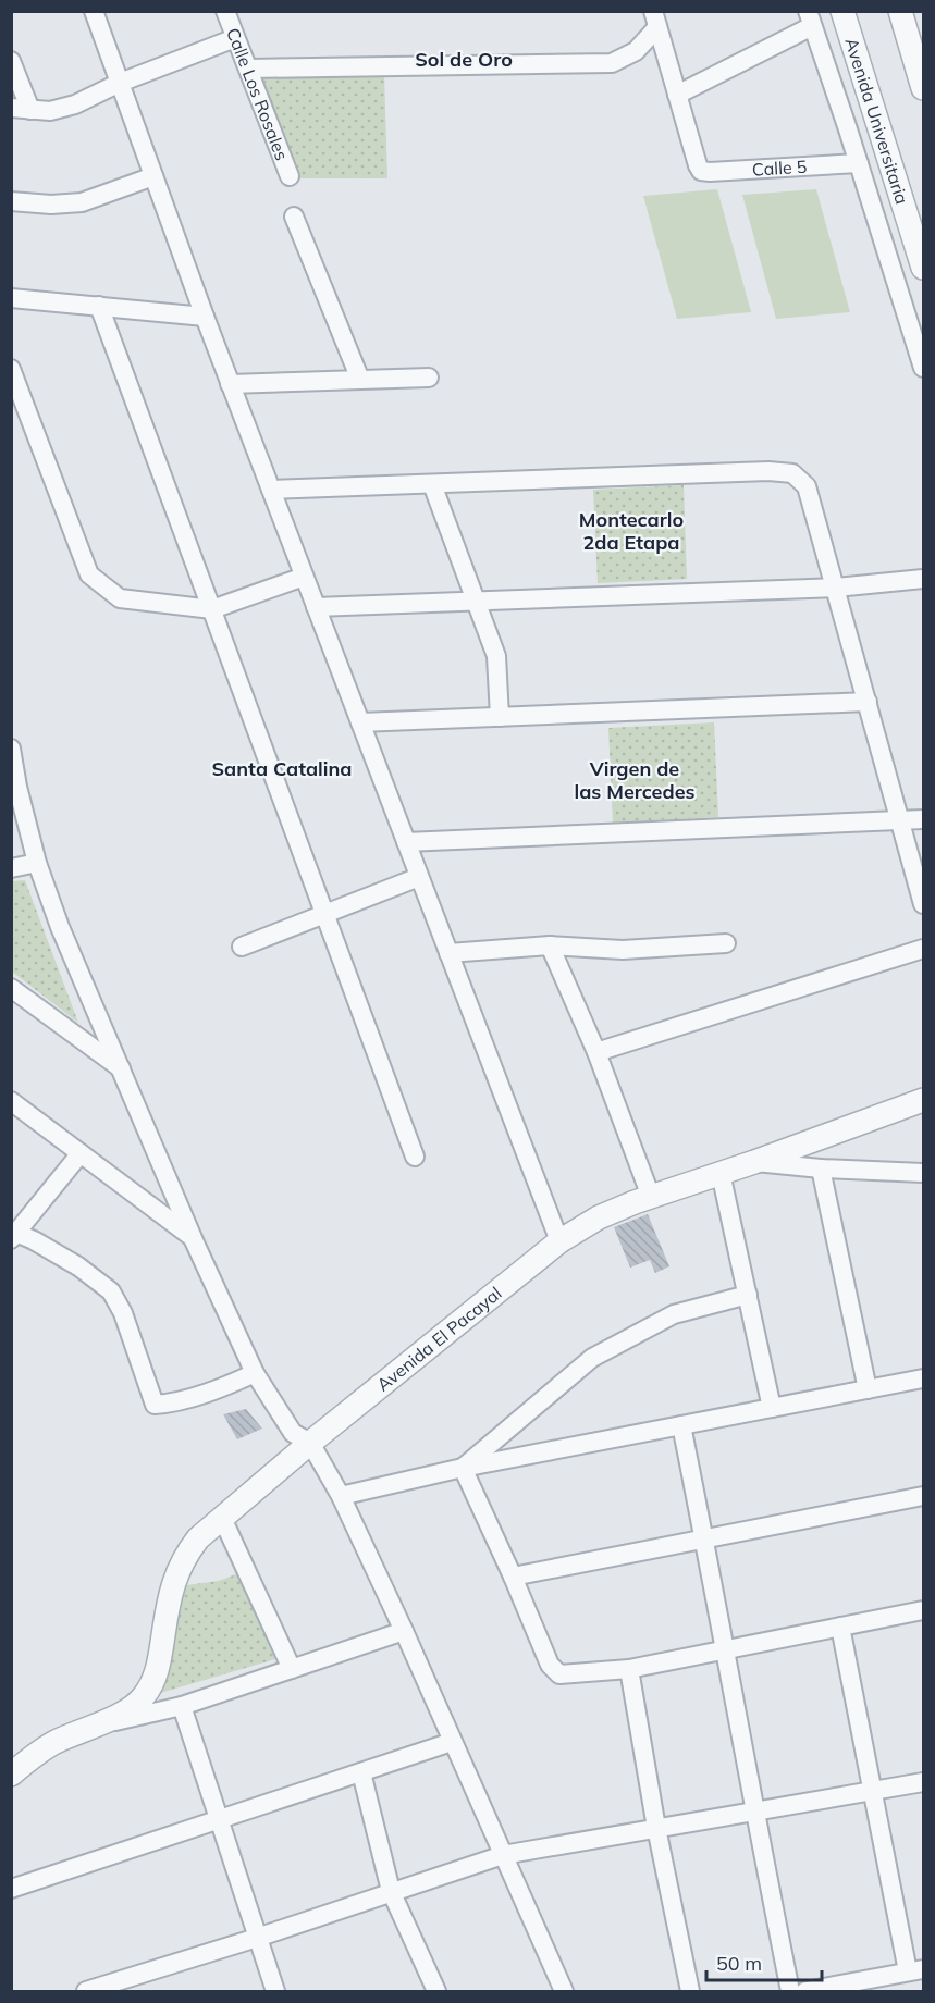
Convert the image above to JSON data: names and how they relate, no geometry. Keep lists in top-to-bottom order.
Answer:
{
  "streets": {
    "street": [
      "Calle Los Rosales",
      "Avenida Universitaria",
      "Calle 5",
      "Avenida El Pacayal"
    ]
  },
  "districts": [
    "Sol de Oro",
    "Montecarlo 2da Etapa",
    "Santa Catalina",
    "Virgen de las Mercedes"
  ],
  "scale_bar": "50 m"
}
